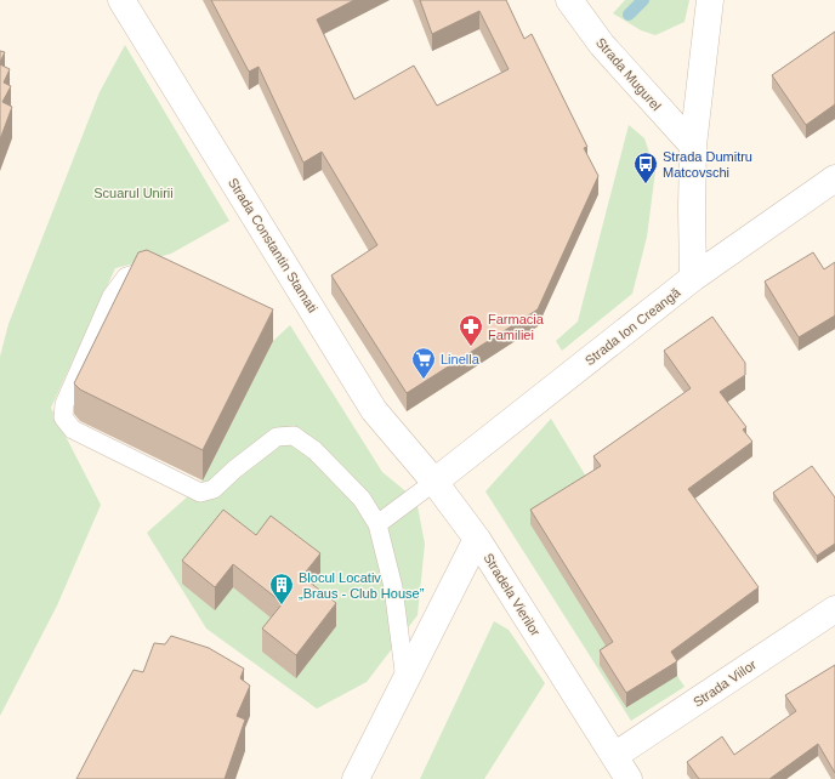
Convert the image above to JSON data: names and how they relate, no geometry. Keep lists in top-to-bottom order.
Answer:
{
  "streets": {
    "street": [
      "Strada Mugurel",
      "Strada Constantin Stamati",
      "Strada Ion Creangă",
      "Stradela Vierilor",
      "Strada Viilor"
    ]
  },
  "crossings": [
    ["Strada Constantin Stamati", "Strada Ion Creangă"],
    ["Strada Constantin Stamati", "Stradela Vierilor"],
    ["Stradela Vierilor", "Strada Viilor"]
  ],
  "parks": ["Scuarul Unirii"],
  "places": {
    "bus stop": ["Strada Dumitru Matcovschi"],
    "pharmacy": ["Farmacia Familiei"],
    "supermarket": ["Linella"],
    "building": ["Blocul Locativ „Braus - Club House”"]
  }
}
